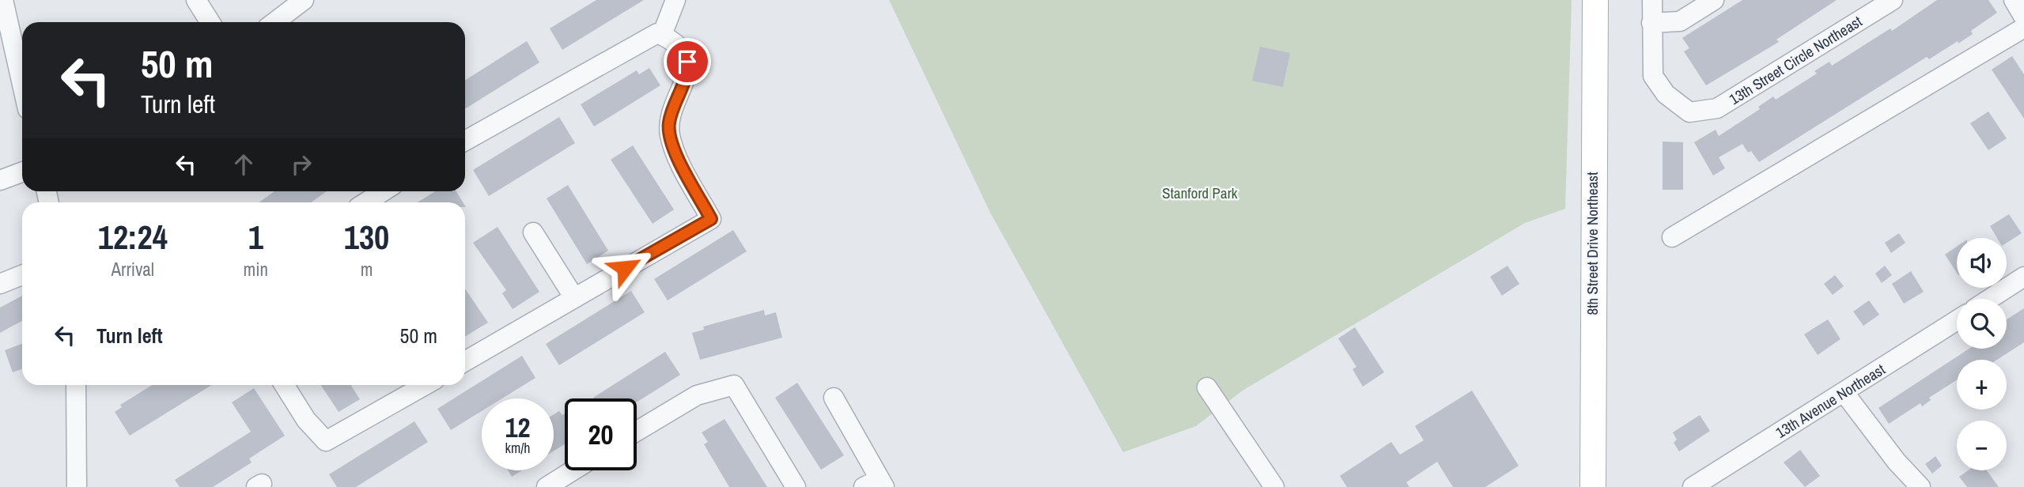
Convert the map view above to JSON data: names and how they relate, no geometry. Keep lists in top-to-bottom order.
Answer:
{
  "streets": {
    "main road": ["8th Street Drive Northeast"],
    "street": ["13th Street Circle Northeast", "13th Avenue Northeast"]
  },
  "parks": ["Stanford Park"],
  "page": {
    "turn": ["50 m", "Turn left"],
    "eta": [
      "12:24",
      "Arrival",
      "1",
      "min",
      "130",
      "m"
    ],
    "map_buttons": ["+", "−"],
    "list": [
      {
        "name": "Turn left",
        "value": "50 m"
      }
    ],
    "speed": "12 km/h",
    "limit": "20"
  }
}
